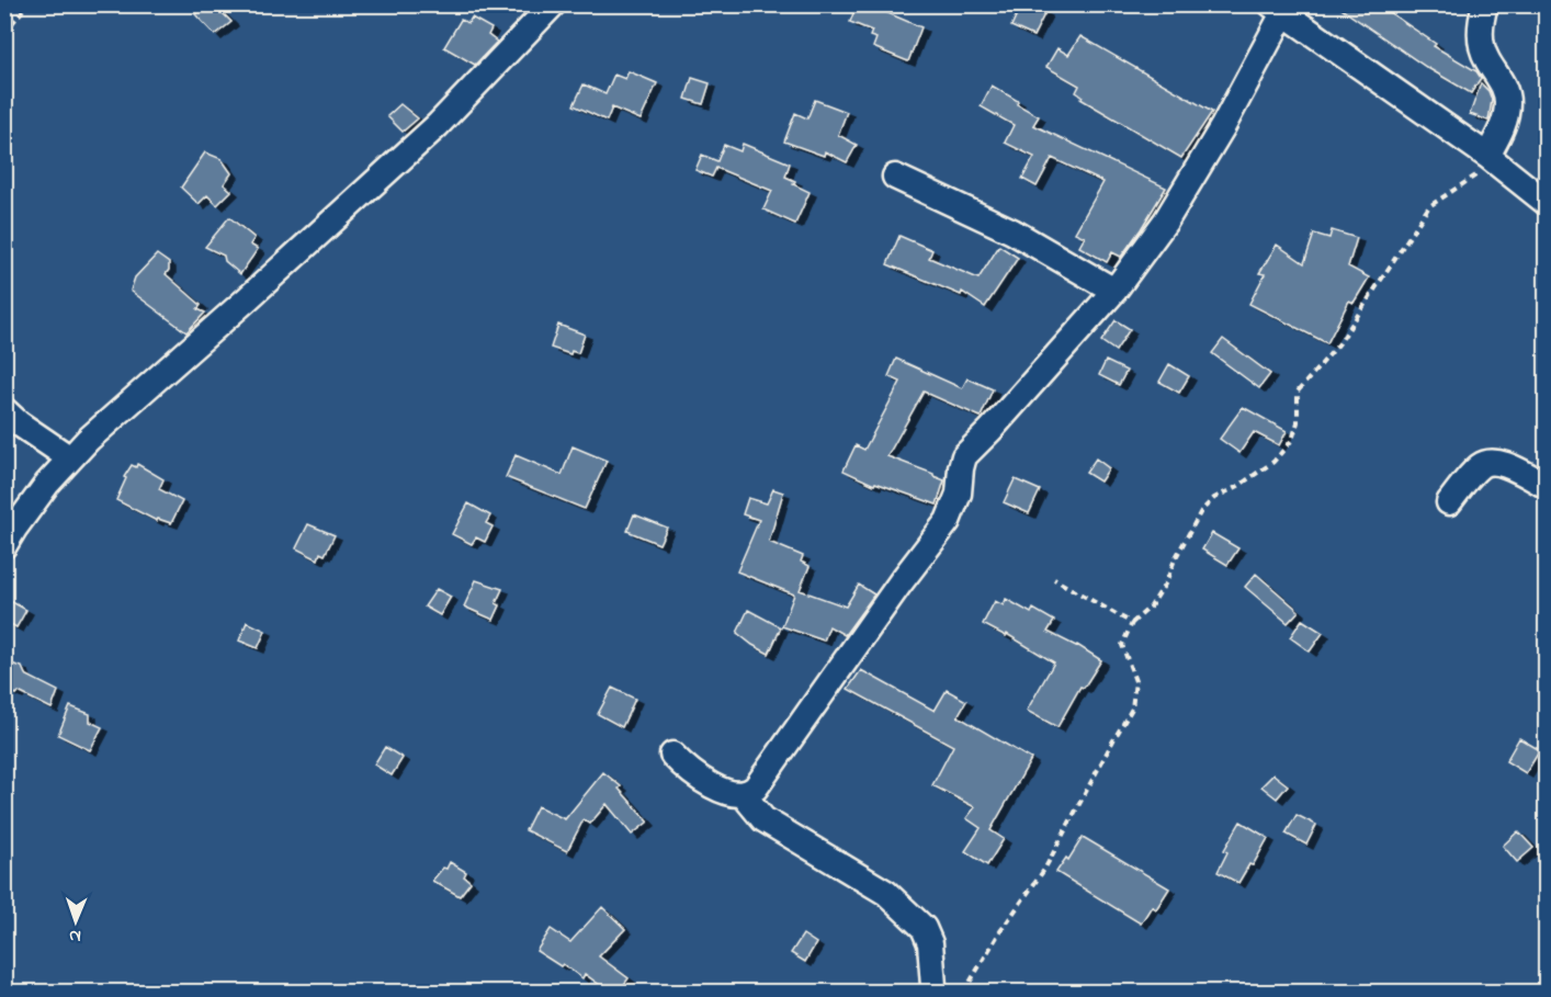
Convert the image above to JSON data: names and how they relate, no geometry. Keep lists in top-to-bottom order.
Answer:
{
  "north": "bottom"
}
